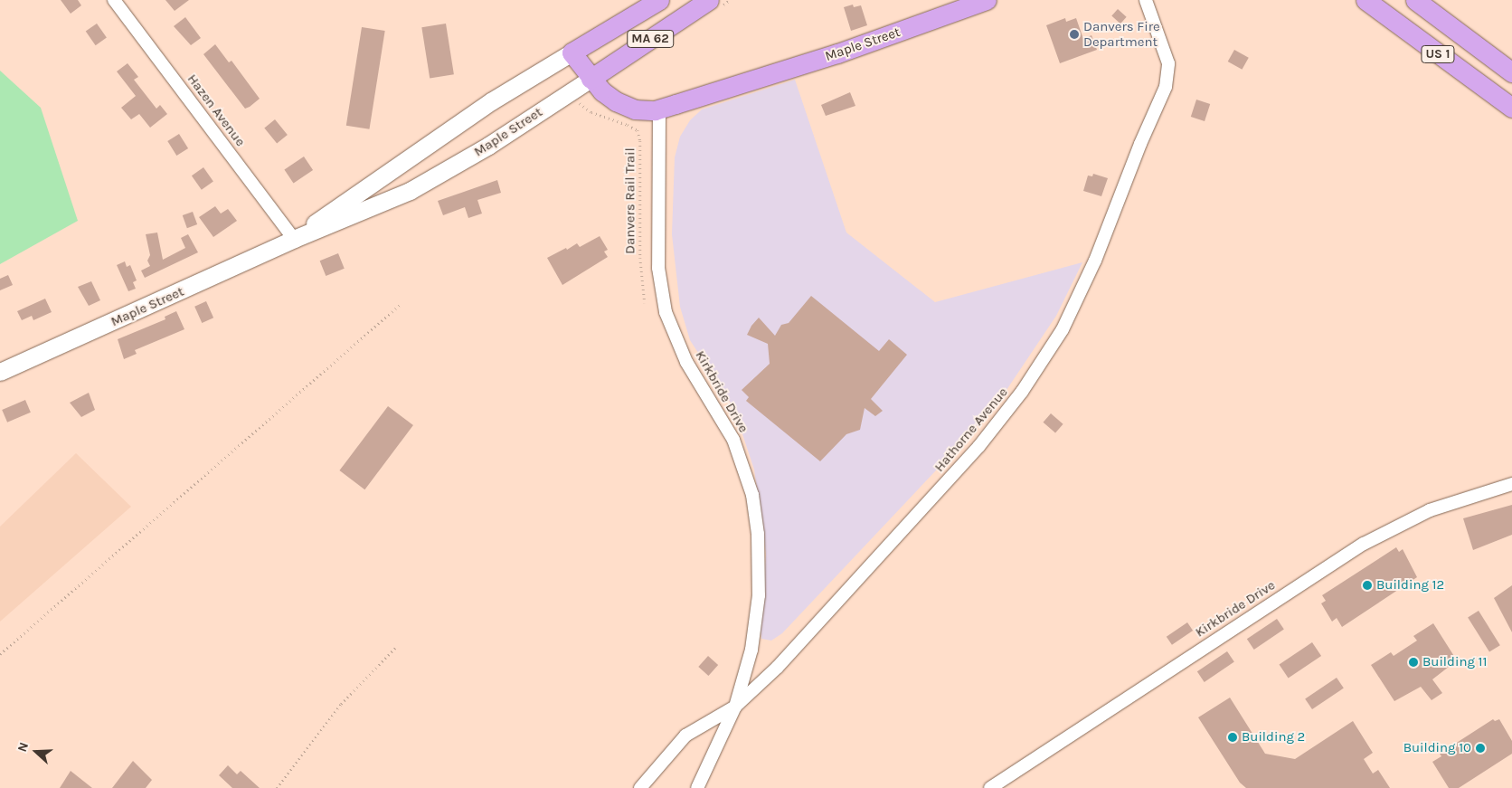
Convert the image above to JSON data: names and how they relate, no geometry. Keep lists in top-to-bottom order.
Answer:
{
  "streets": {
    "main road": ["MA 62", "Maple Street", "US 1"],
    "street": ["Hazen Avenue", "Kirkbride Drive", "Hathorne Avenue"],
    "path": ["Danvers Rail Trail"]
  },
  "crossings": [
    ["Maple Street", "Hazen Avenue"],
    ["Maple Street", "Danvers Rail Trail"],
    ["Maple Street", "Kirkbride Drive"],
    ["Kirkbride Drive", "Hathorne Avenue"]
  ],
  "places": [
    "Danvers Fire Department",
    "Building 12",
    "Building 11",
    "Building 2",
    "Building 10"
  ],
  "north": "left"
}
